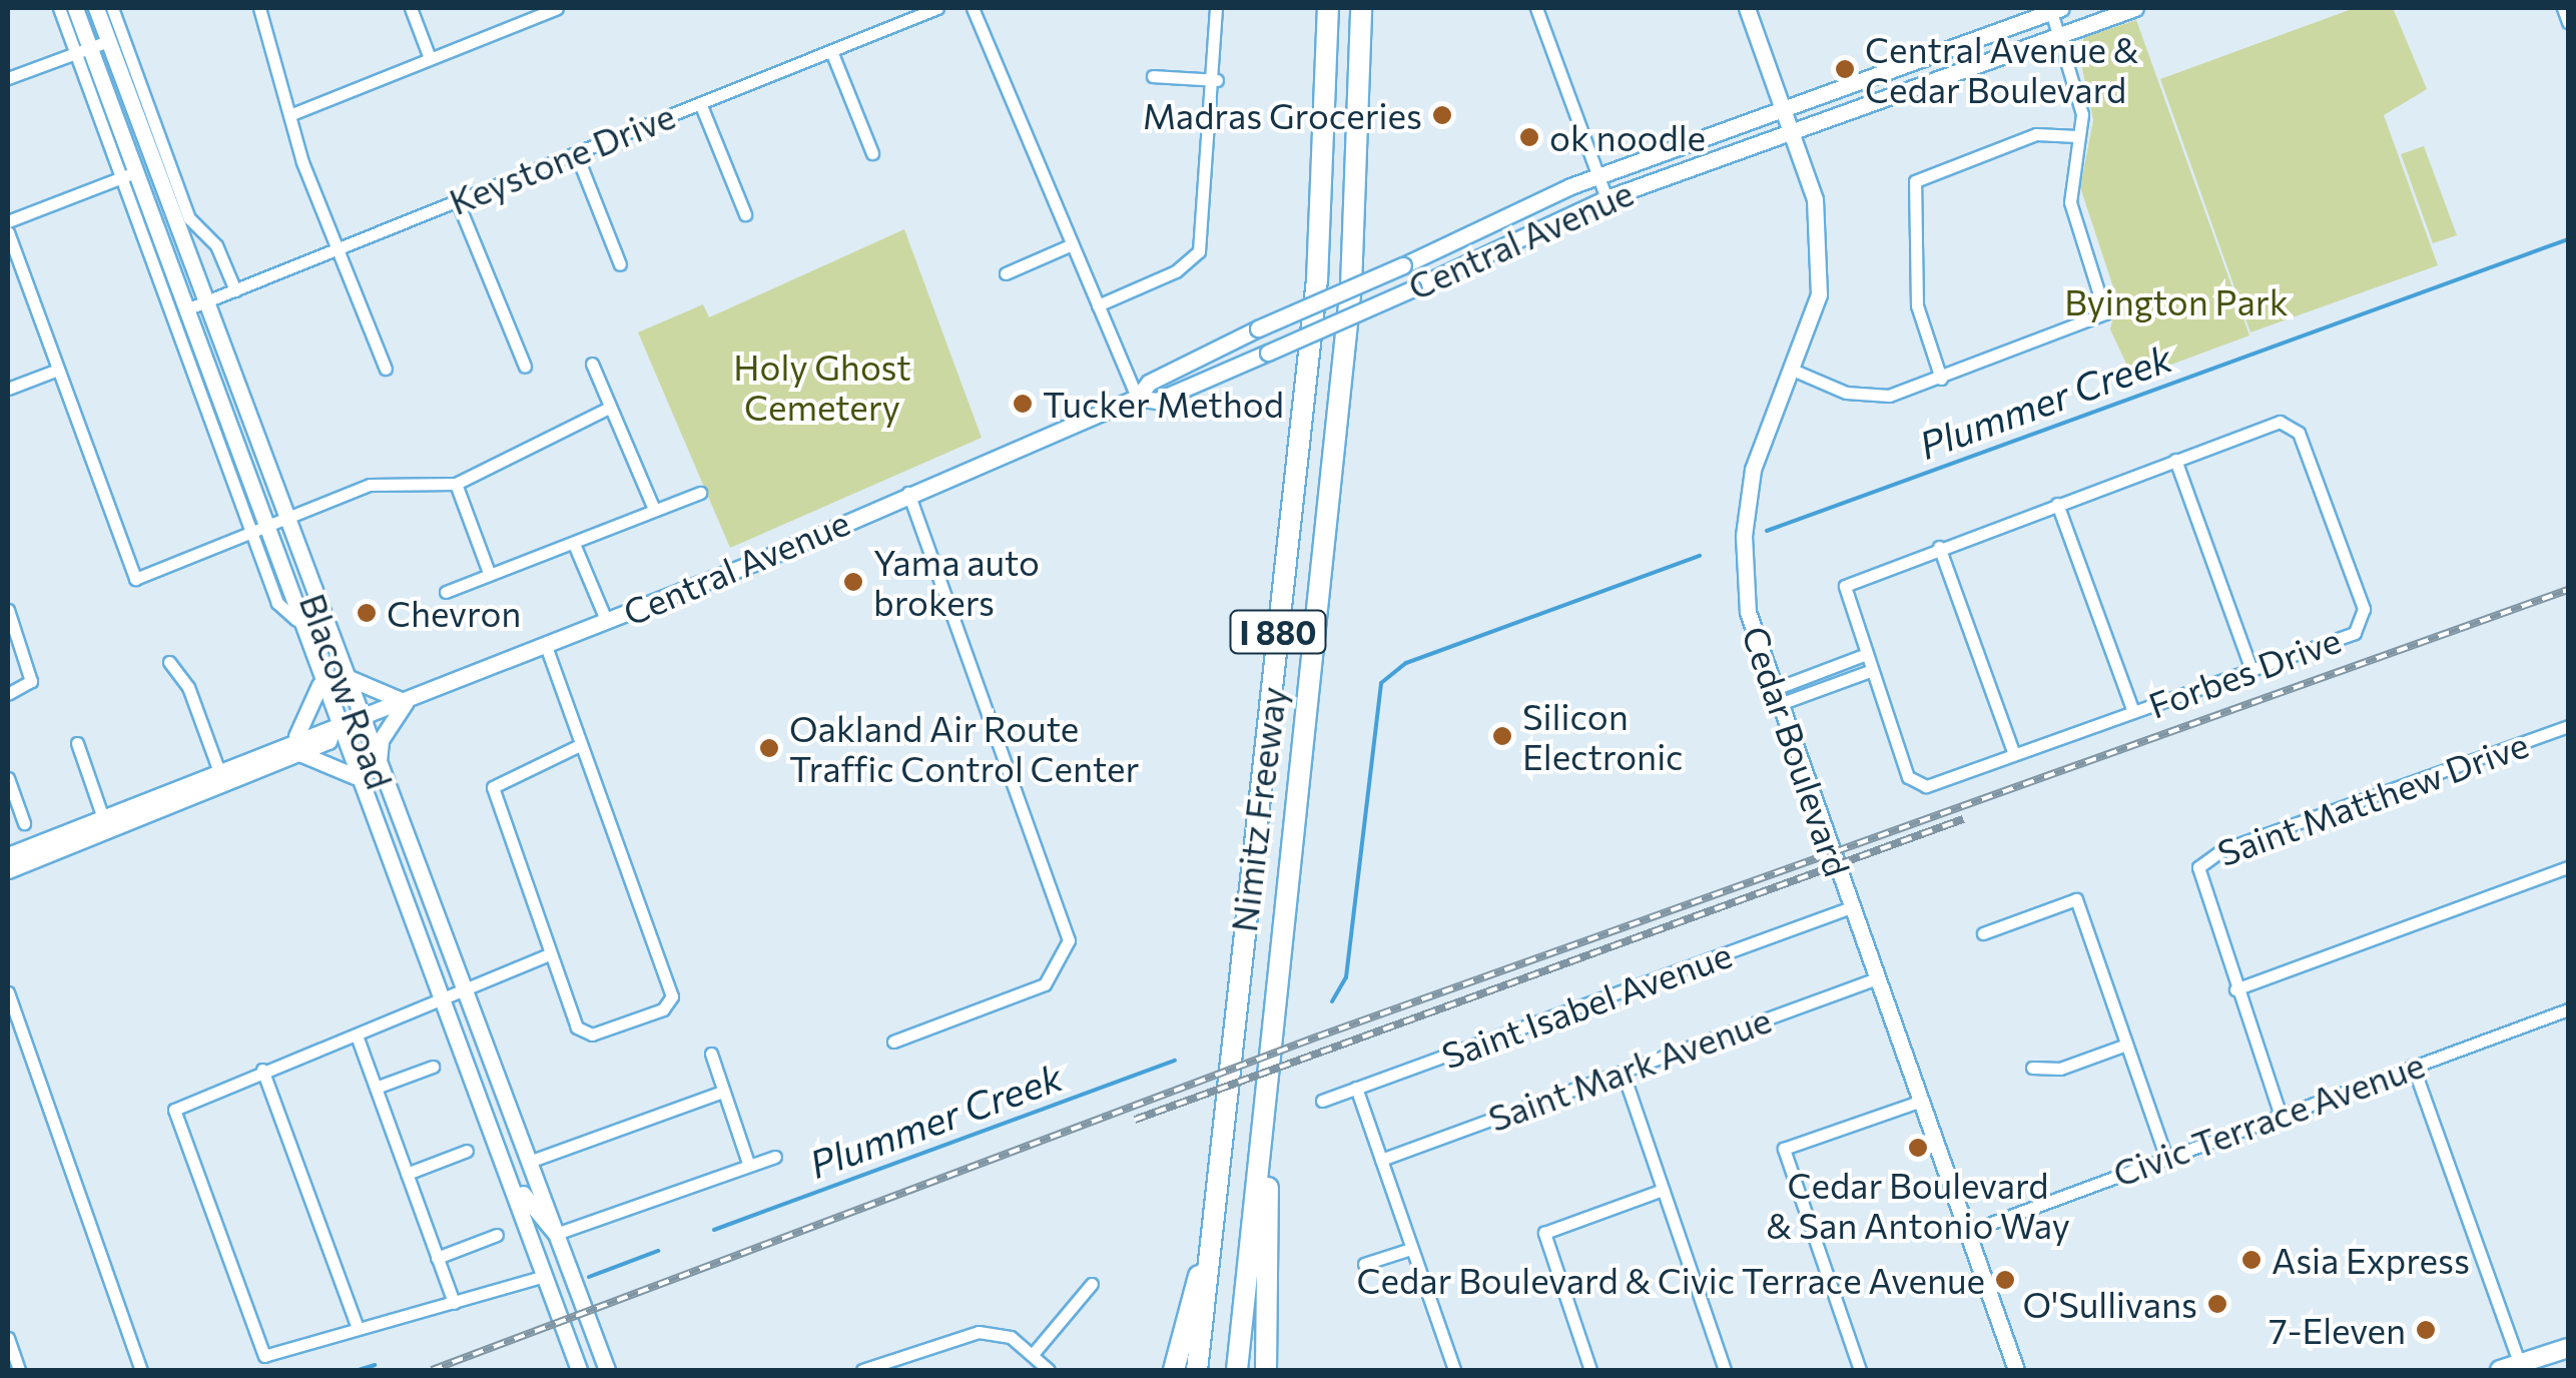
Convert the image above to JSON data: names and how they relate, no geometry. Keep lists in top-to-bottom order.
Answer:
{
  "streets": {
    "highway": ["I 880", "Nimitz Freeway"],
    "main road": ["Central Avenue", "Blacow Road", "Cedar Boulevard"],
    "street": [
      "Keystone Drive",
      "Forbes Drive",
      "Saint Matthew Drive",
      "Saint Isabel Avenue",
      "Saint Mark Avenue",
      "Civic Terrace Avenue"
    ]
  },
  "crossings": [
    ["Keystone Drive", "Blacow Road"],
    ["Central Avenue", "Blacow Road"],
    ["Central Avenue", "Cedar Boulevard"],
    ["Cedar Boulevard", "Saint Isabel Avenue"],
    ["Cedar Boulevard", "Saint Mark Avenue"],
    ["Cedar Boulevard", "Civic Terrace Avenue"],
    ["Saint Matthew Drive", "Civic Terrace Avenue"]
  ],
  "water": ["Plummer Creek"],
  "parks": ["Byington Park", "Holy Ghost Cemetery"],
  "places": [
    "Central Avenue & Cedar Boulevard",
    "Madras Groceries",
    "ok noodle",
    "Tucker Method",
    "Yama auto brokers",
    "Chevron",
    "Silicon Electronic",
    "Oakland Air Route Traffic Control Center",
    "Cedar Boulevard & San Antonio Way",
    "Asia Express",
    "Cedar Boulevard & Civic Terrace Avenue",
    "O'Sullivans",
    "7-Eleven"
  ]
}
